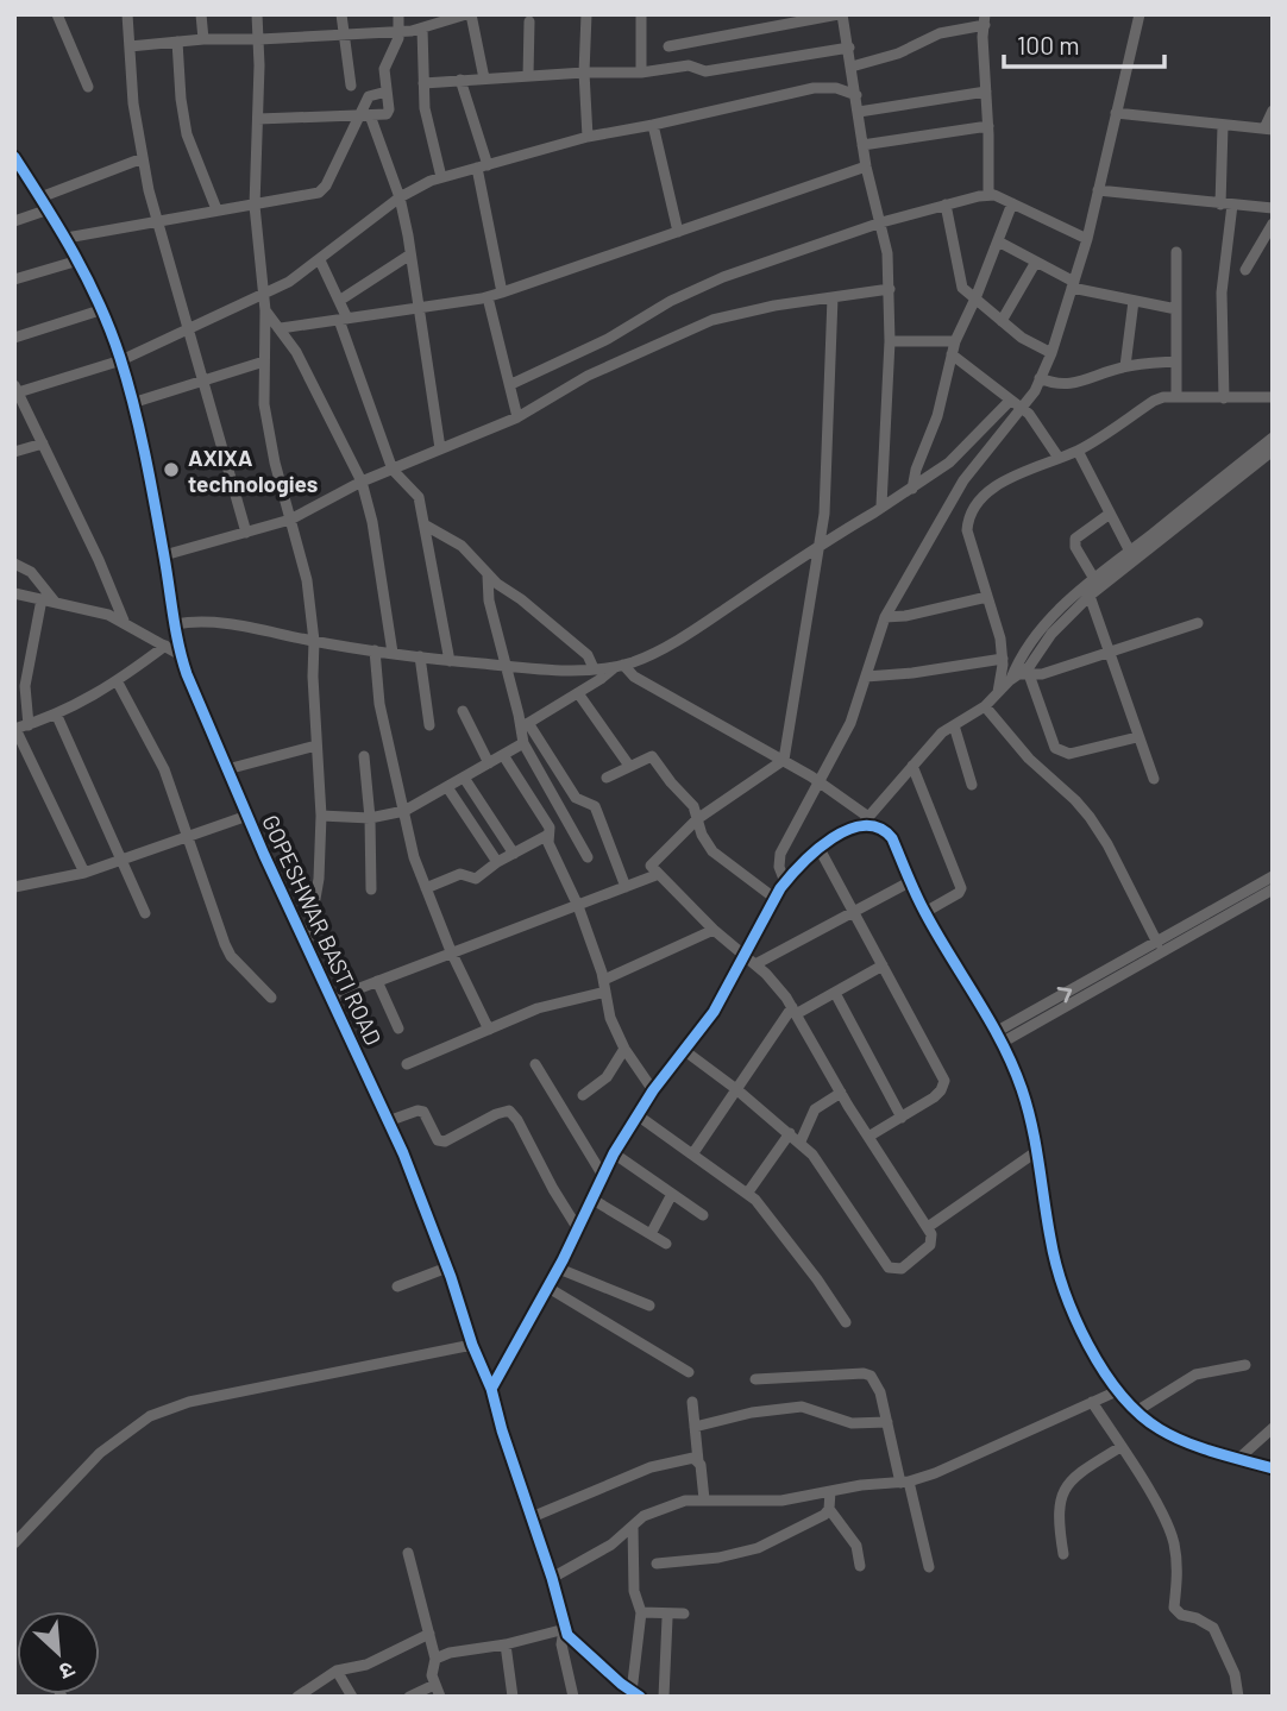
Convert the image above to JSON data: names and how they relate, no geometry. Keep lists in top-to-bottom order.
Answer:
{
  "streets": {
    "street": ["GOPESHWAR BASTI ROAD"]
  },
  "places": ["AXIXA technologies"],
  "scale_bar": "100 m",
  "north": "bottom right"
}
